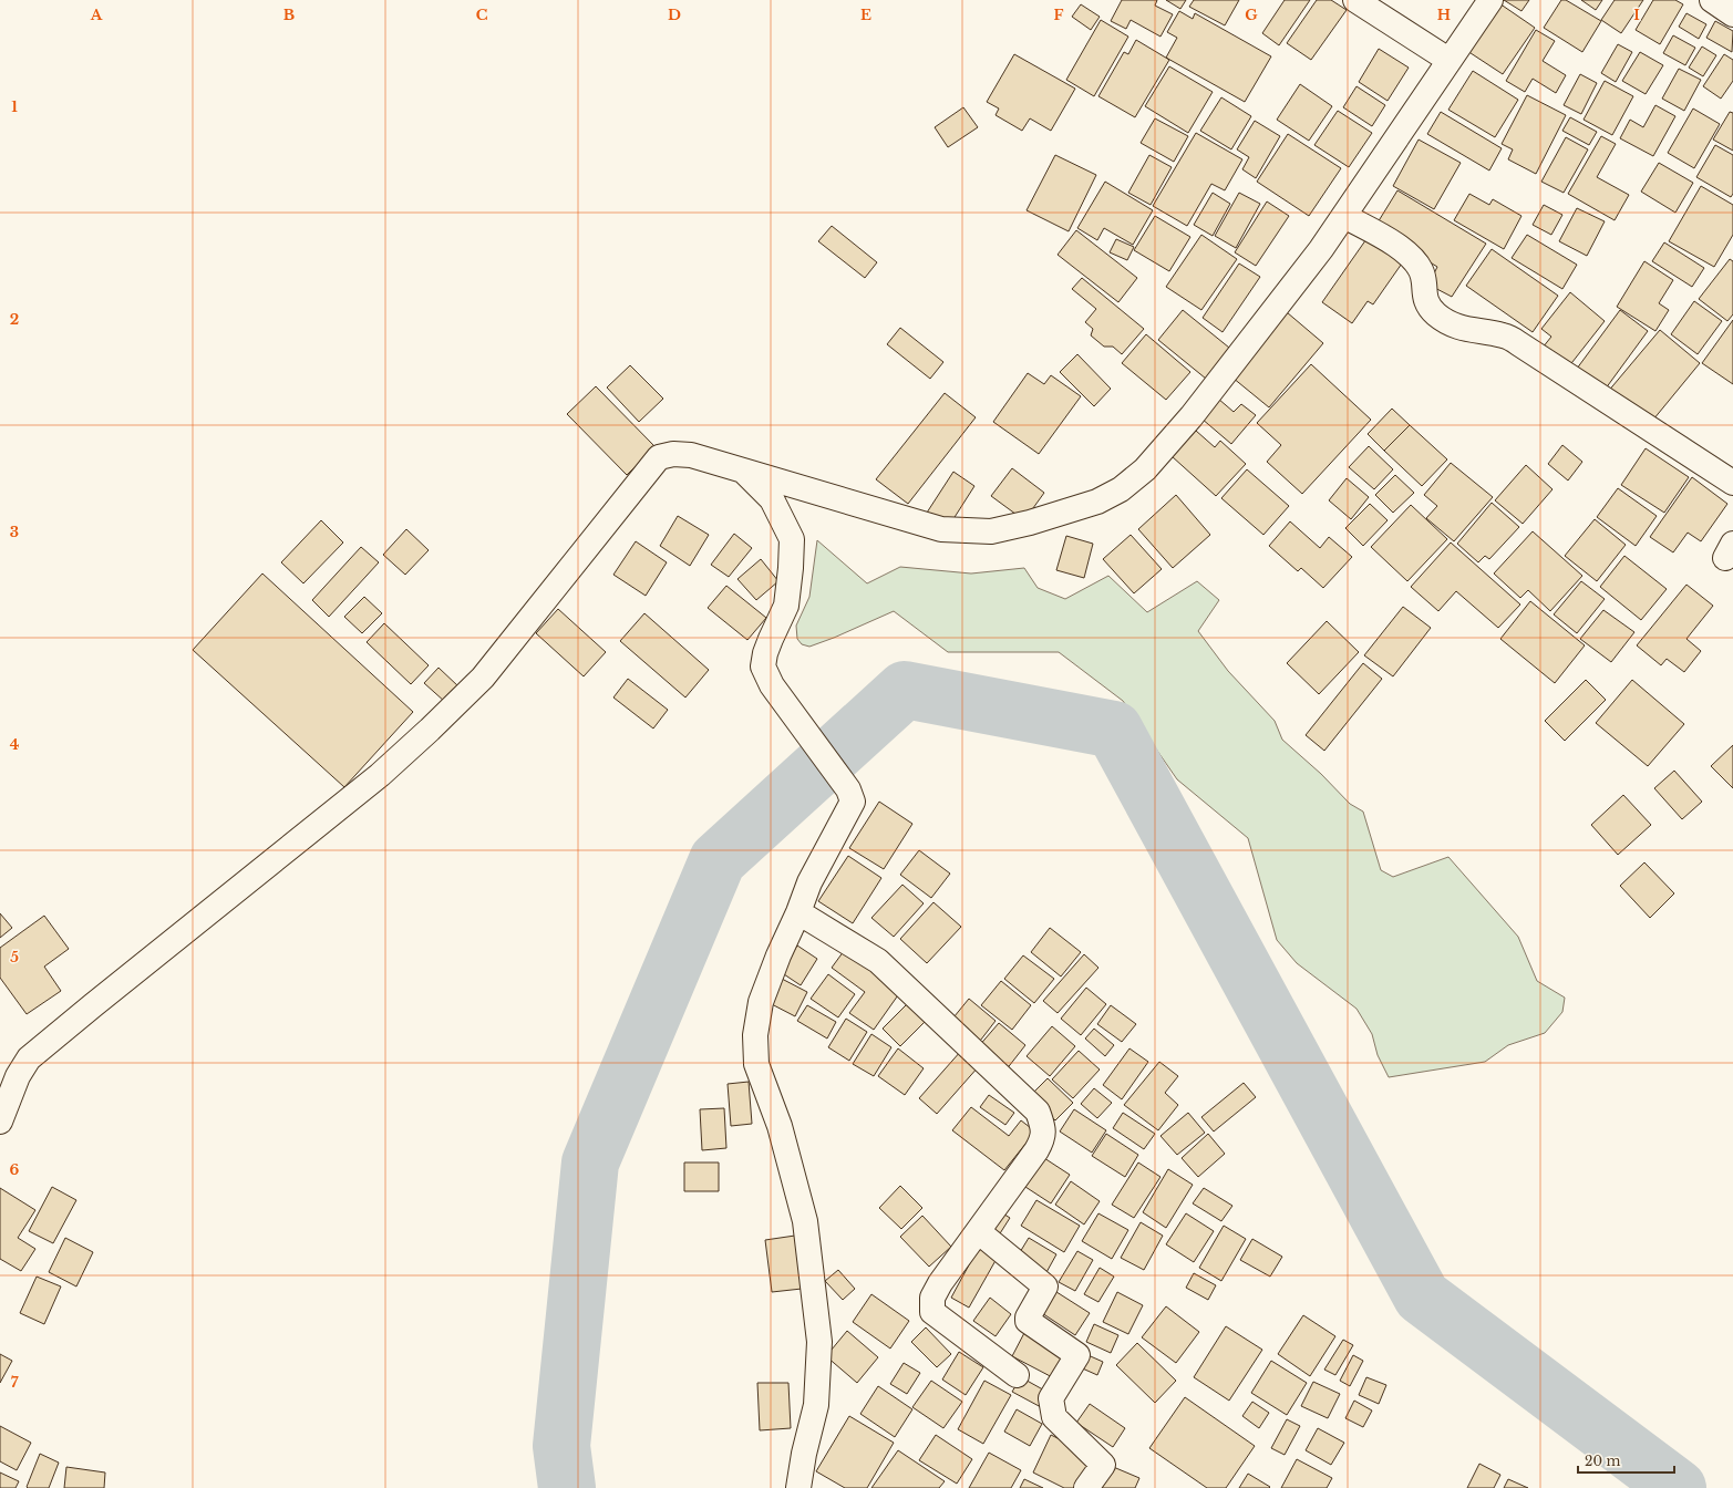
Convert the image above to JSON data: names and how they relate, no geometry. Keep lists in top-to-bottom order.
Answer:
{
  "scale_bar": "20 m",
  "grid": {
    "columns": [
      "A",
      "B",
      "C",
      "D",
      "E",
      "F",
      "G",
      "H",
      "I"
    ],
    "rows": [
      "1",
      "2",
      "3",
      "4",
      "5",
      "6",
      "7"
    ]
  }
}
